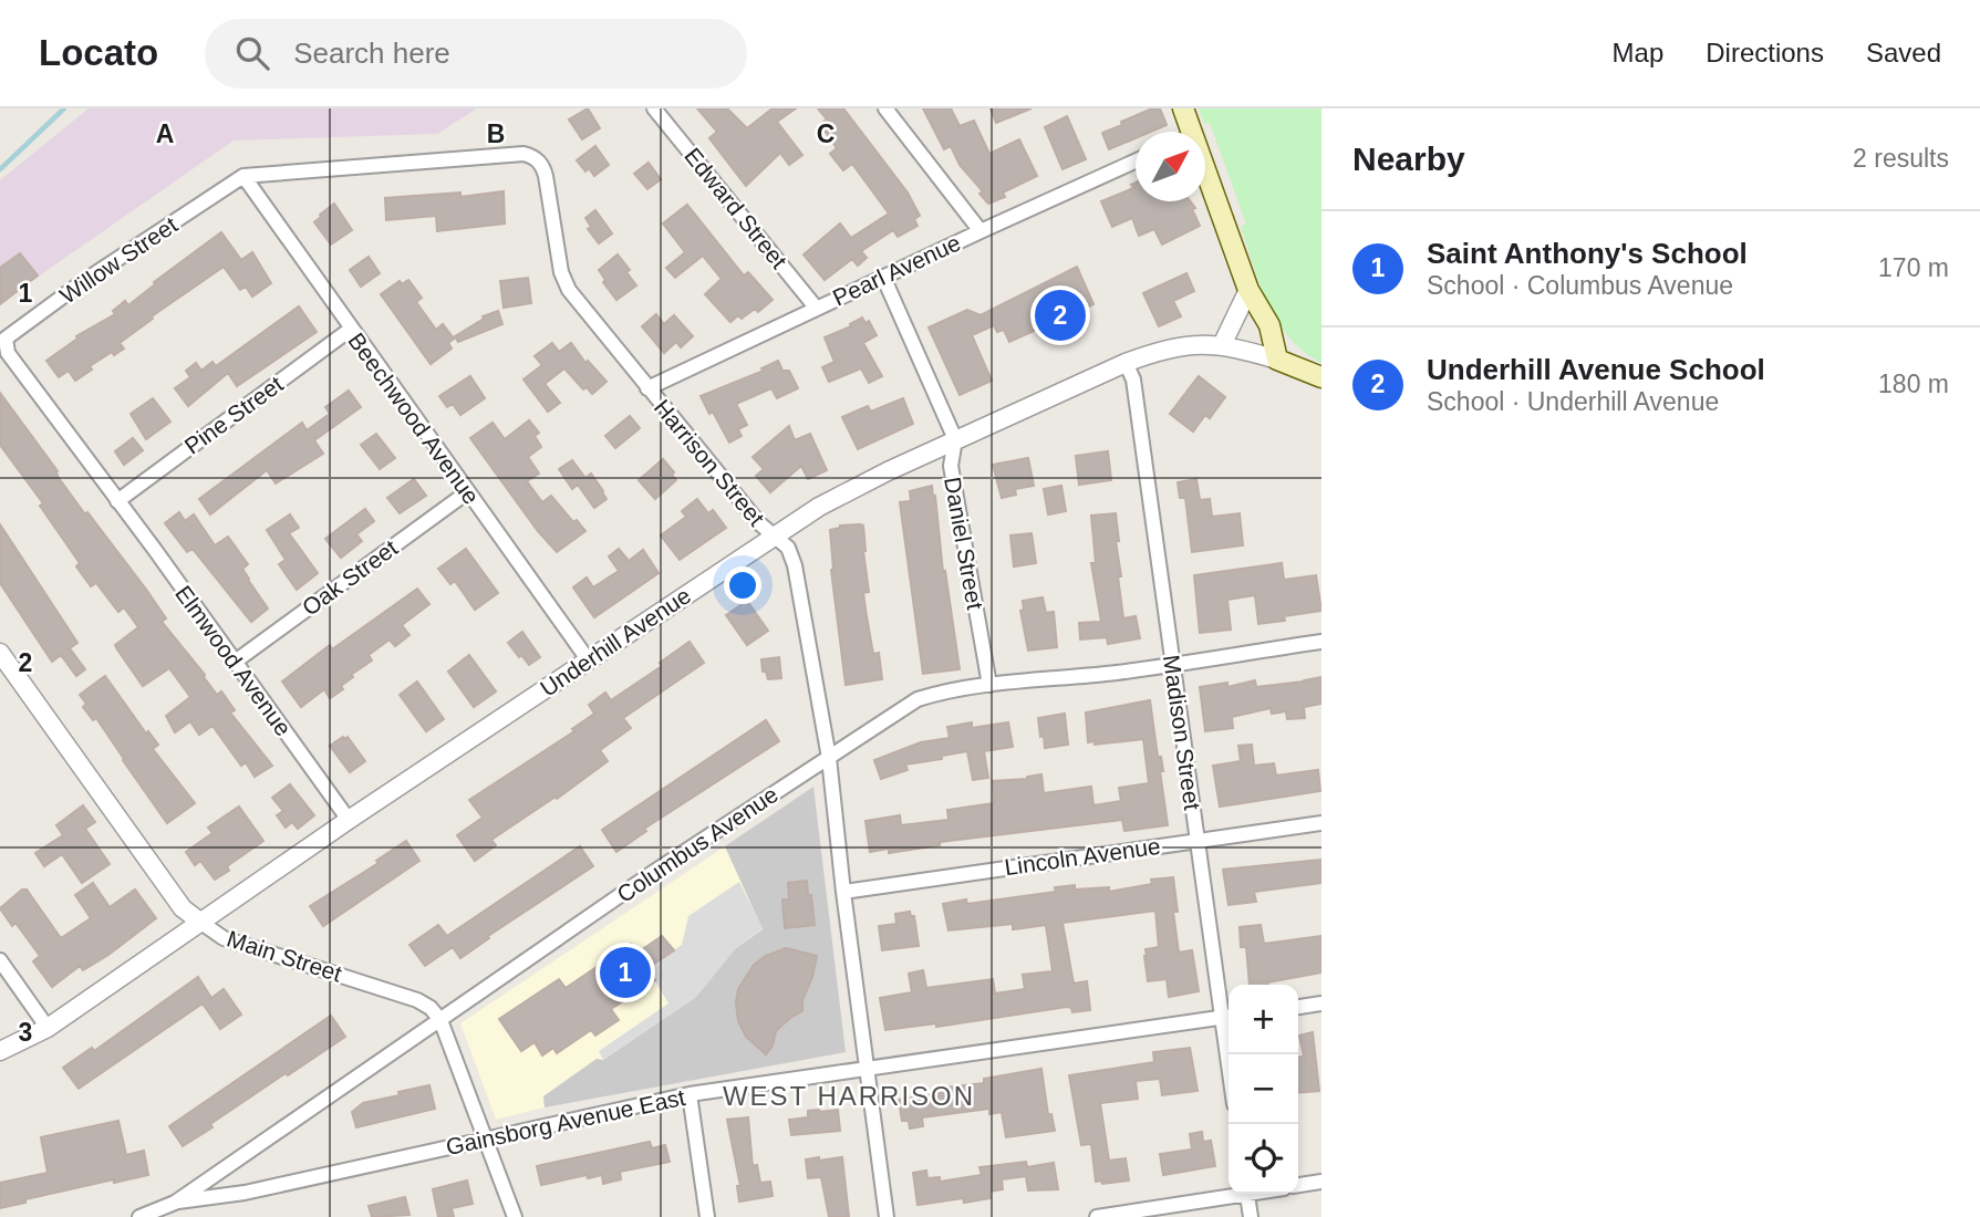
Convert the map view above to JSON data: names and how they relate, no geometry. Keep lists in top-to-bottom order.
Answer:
{
  "streets": {
    "street": [
      "Edward Street",
      "Willow Street",
      "Pearl Avenue",
      "Pine Street",
      "Beechwood Avenue",
      "Harrison Street",
      "Daniel Street",
      "Oak Street",
      "Underhill Avenue",
      "Elmwood Avenue",
      "Madison Street",
      "Columbus Avenue",
      "Lincoln Avenue",
      "Main Street",
      "Gainsborg Avenue East"
    ]
  },
  "crossings": [
    ["Edward Street", "Pearl Avenue"],
    ["Willow Street", "Pine Street"],
    ["Willow Street", "Beechwood Avenue"],
    ["Willow Street", "Harrison Street"],
    ["Willow Street", "Elmwood Avenue"],
    ["Pearl Avenue", "Harrison Street"],
    ["Pearl Avenue", "Daniel Street"],
    ["Pine Street", "Beechwood Avenue"],
    ["Pine Street", "Elmwood Avenue"],
    ["Beechwood Avenue", "Harrison Street"],
    ["Beechwood Avenue", "Oak Street"],
    ["Beechwood Avenue", "Underhill Avenue"],
    ["Harrison Street", "Underhill Avenue"],
    ["Harrison Street", "Columbus Avenue"],
    ["Harrison Street", "Lincoln Avenue"],
    ["Harrison Street", "Gainsborg Avenue East"],
    ["Daniel Street", "Underhill Avenue"],
    ["Daniel Street", "Columbus Avenue"],
    ["Oak Street", "Elmwood Avenue"],
    ["Underhill Avenue", "Elmwood Avenue"],
    ["Underhill Avenue", "Madison Street"],
    ["Underhill Avenue", "Main Street"],
    ["Madison Street", "Columbus Avenue"],
    ["Madison Street", "Lincoln Avenue"],
    ["Madison Street", "Gainsborg Avenue East"],
    ["Columbus Avenue", "Main Street"],
    ["Columbus Avenue", "Gainsborg Avenue East"]
  ],
  "districts": ["WEST HARRISON"],
  "north": "top right",
  "page": {
    "header": "Locato",
    "search": "Search here",
    "nav": ["Map", "Directions", "Saved"],
    "heading": ["Nearby", "2 results"],
    "list": [
      {
        "mark": "1",
        "name": "Saint Anthony's School",
        "note": "School · Columbus Avenue",
        "value": "170 m"
      },
      {
        "mark": "2",
        "name": "Underhill Avenue School",
        "note": "School · Underhill Avenue",
        "value": "180 m"
      }
    ],
    "pins": ["2", "1"],
    "map_buttons": ["+", "−"]
  },
  "grid": {
    "columns": ["A", "B", "C"],
    "rows": ["1", "2", "3"]
  }
}
